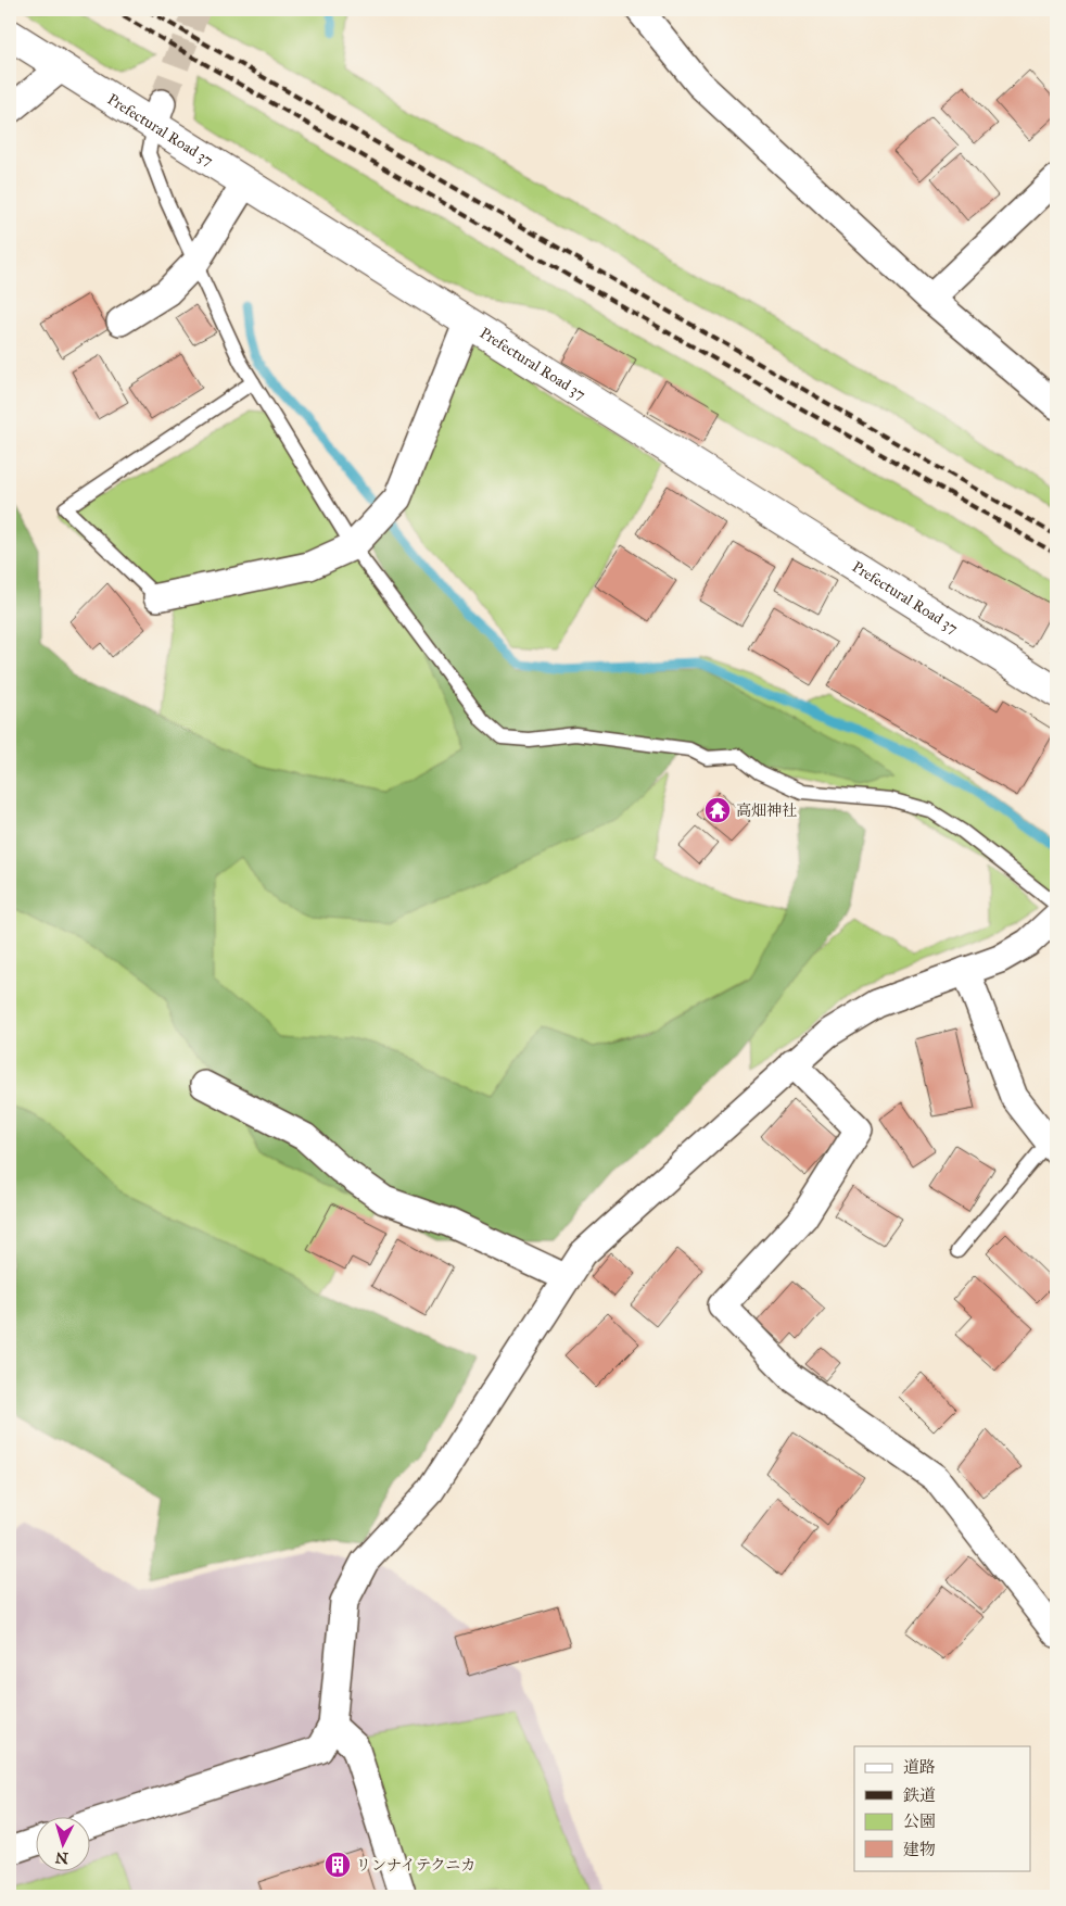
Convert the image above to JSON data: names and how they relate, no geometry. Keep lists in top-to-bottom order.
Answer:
{
  "streets": {
    "main road": ["Prefectural Road 37"]
  },
  "places": {
    "temple": ["高畑神社"],
    "building": ["リンナイテクニカ"]
  },
  "legend": [
    "道路",
    "鉄道",
    "公園",
    "建物"
  ],
  "north": "bottom"
}
